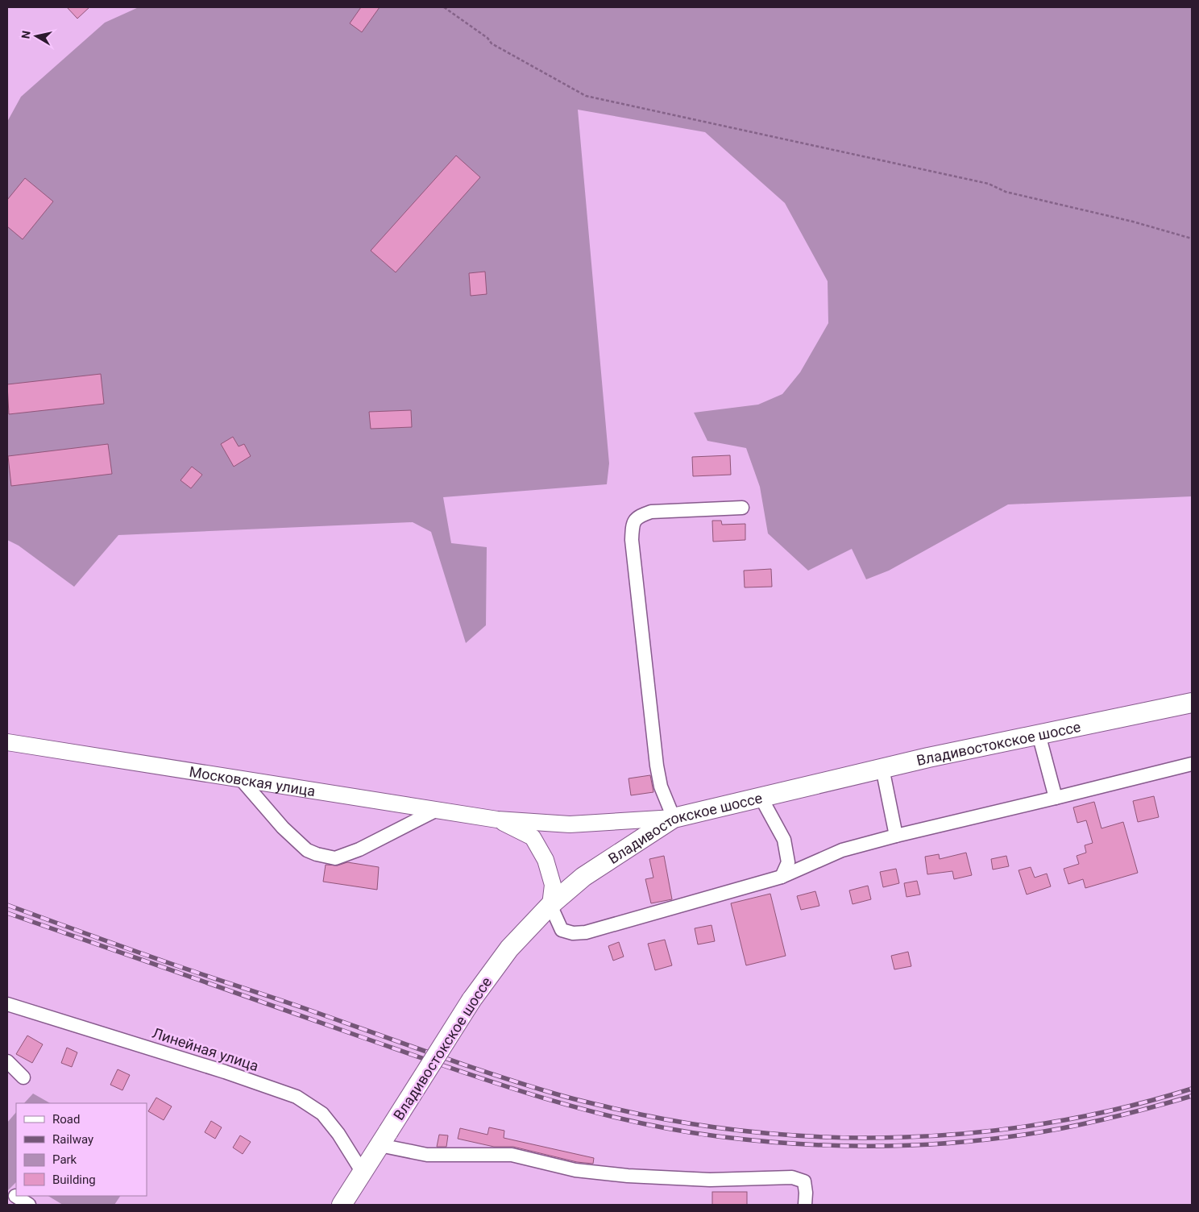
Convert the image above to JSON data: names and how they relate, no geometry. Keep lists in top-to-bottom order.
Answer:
{
  "streets": {
    "highway": ["Владивостокское шоссе"],
    "main road": ["Московская улица"],
    "street": ["Линейная улица"]
  },
  "crossings": [
    ["Владивостокское шоссе", "Московская улица"],
    ["Владивостокское шоссе", "Линейная улица"]
  ],
  "legend": [
    "Road",
    "Railway",
    "Park",
    "Building"
  ],
  "north": "left"
}
